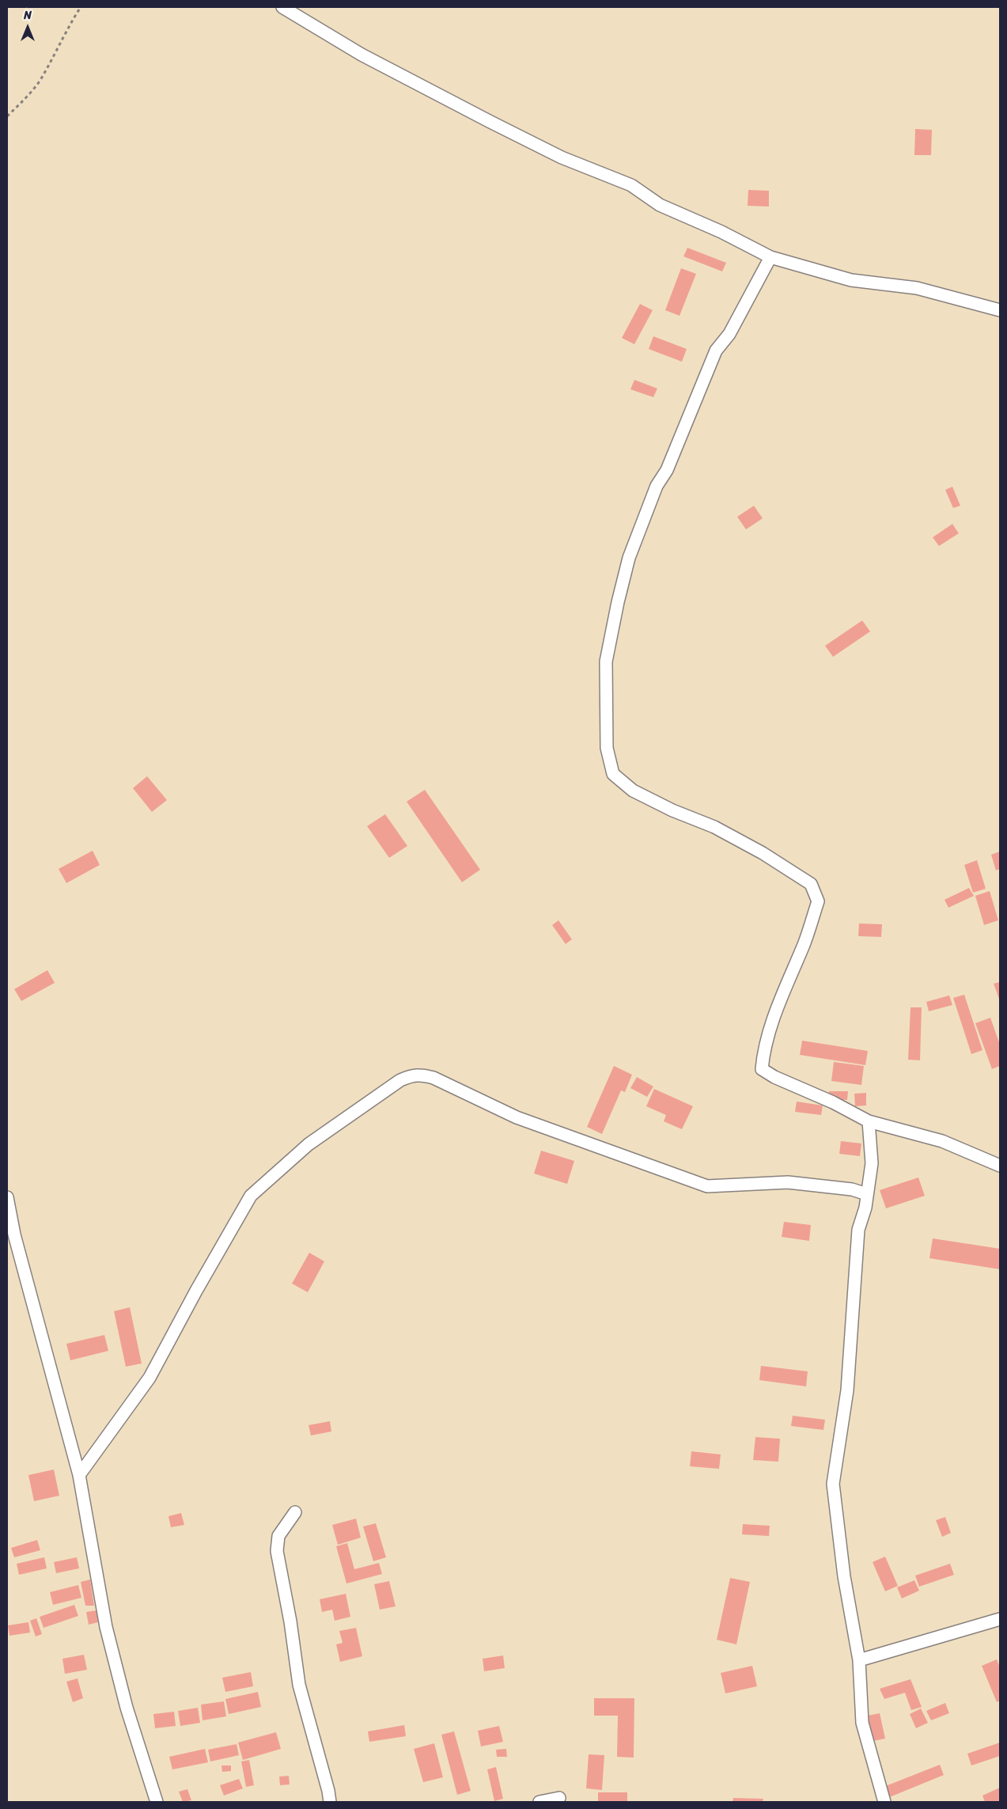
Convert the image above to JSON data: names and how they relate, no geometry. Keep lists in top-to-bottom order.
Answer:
{
  "north": "top"
}
